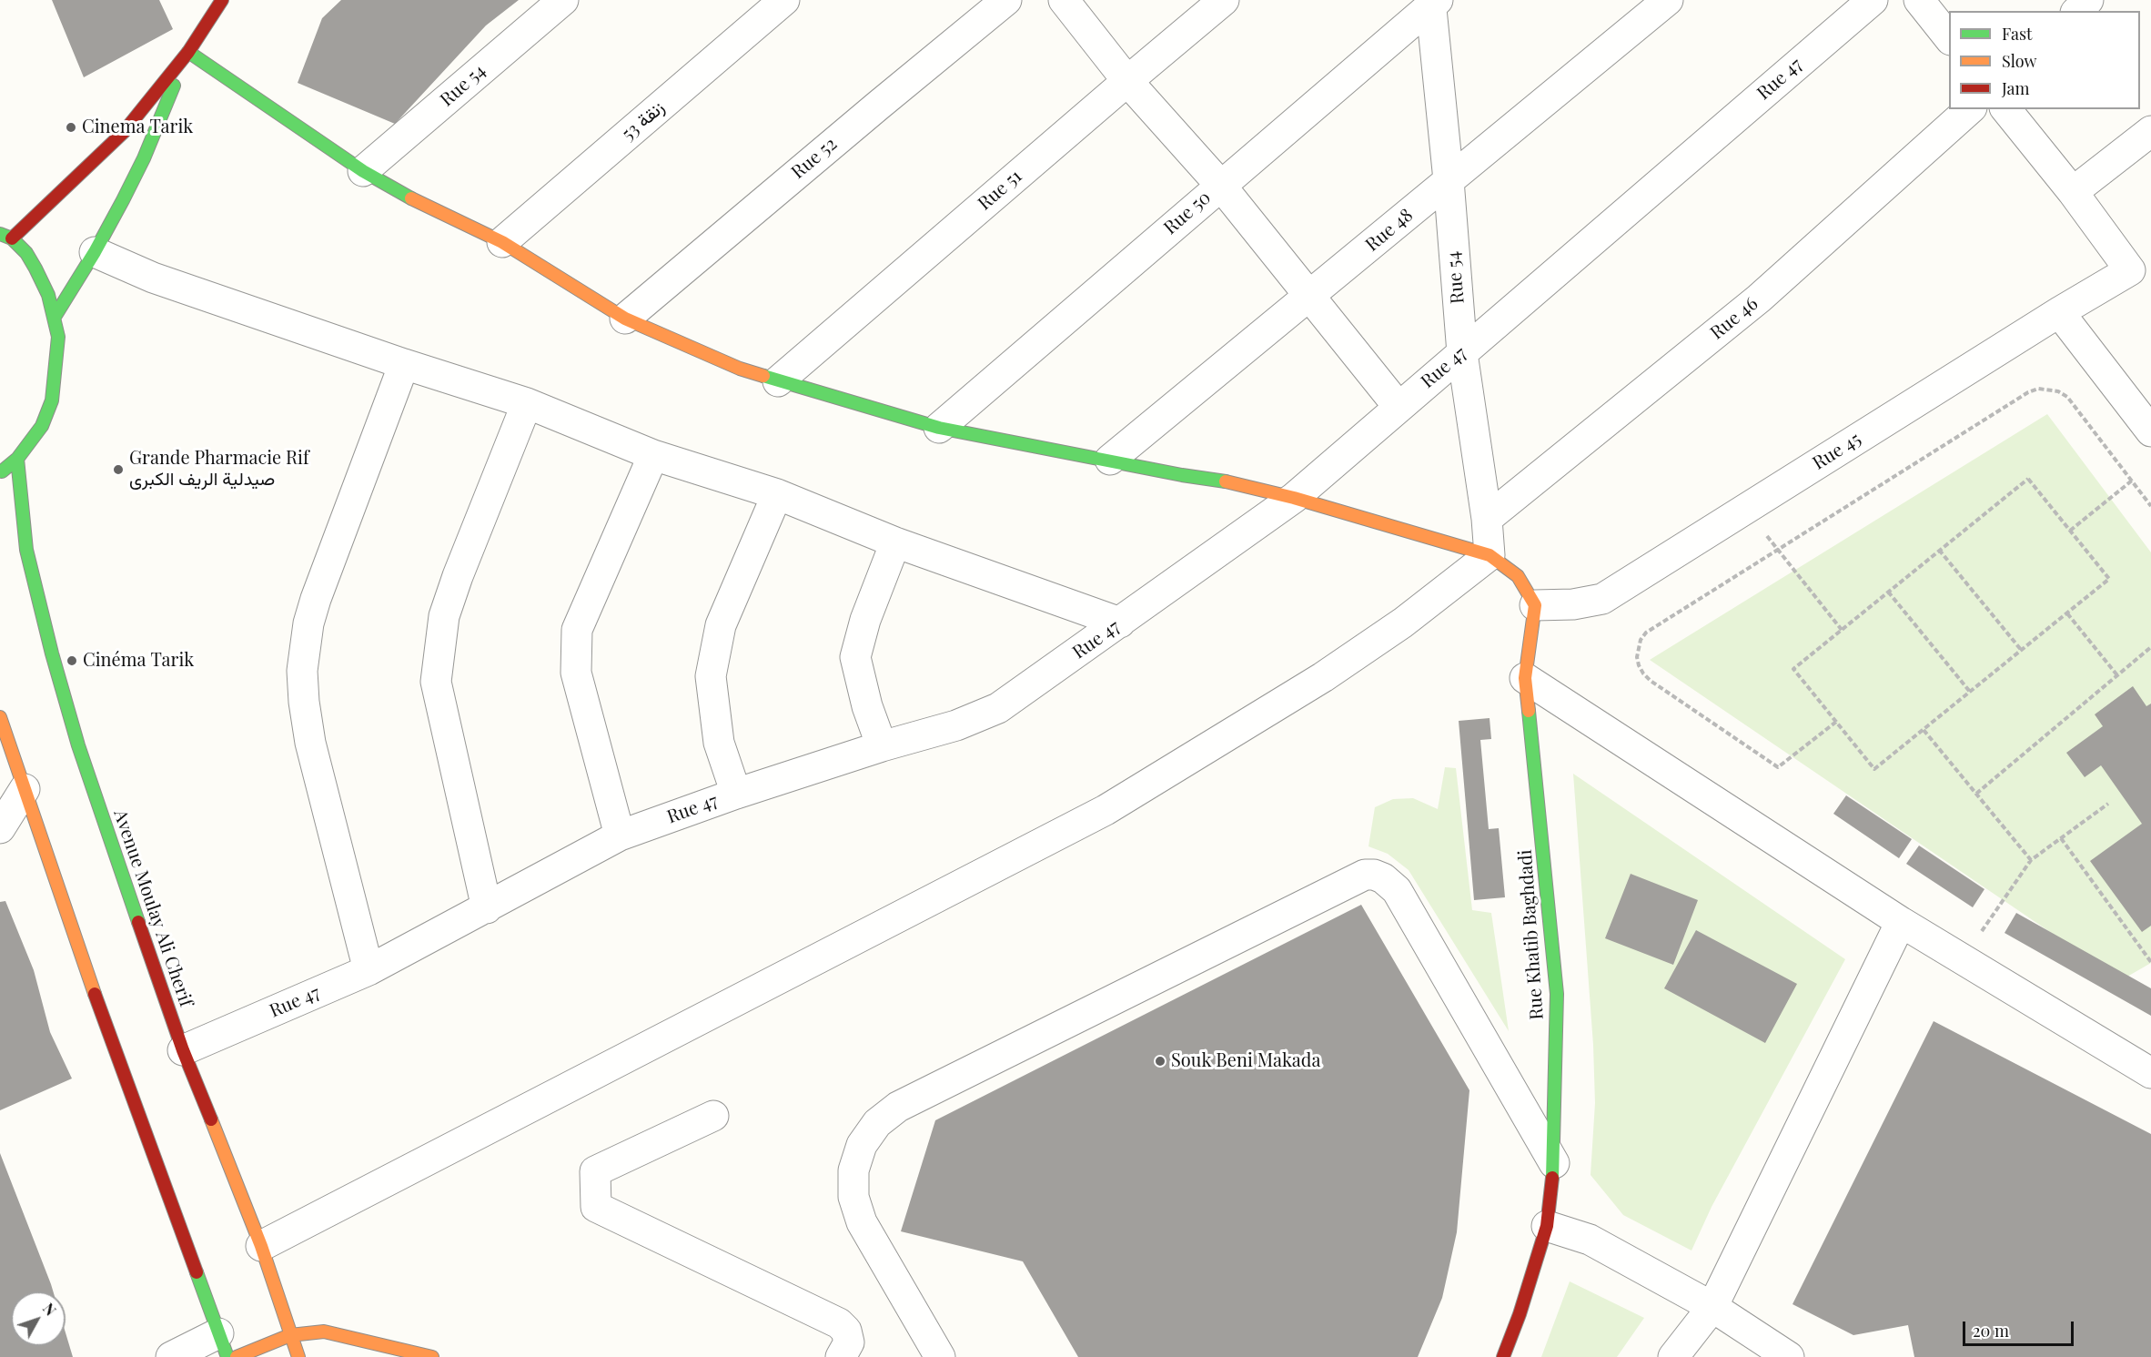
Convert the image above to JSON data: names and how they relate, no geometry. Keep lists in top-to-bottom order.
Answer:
{
  "streets": {
    "main road": ["Avenue Moulay Ali Cherif", "Rue Khatib Baghdadi"],
    "street": [
      "Rue 47",
      "Rue 54",
      "زنقة 53",
      "Rue 52",
      "Rue 51",
      "Rue 50",
      "Rue 48",
      "Rue 46",
      "Rue 45"
    ]
  },
  "crossings": [
    ["Rue 47", "Rue 54"],
    ["Rue 47", "Avenue Moulay Ali Cherif"],
    ["Rue 54", "Rue 50"],
    ["Rue 54", "Rue 48"],
    ["Rue 54", "Rue 46"],
    ["Rue 45", "Rue Khatib Baghdadi"]
  ],
  "places": [
    "Cinema Tarik",
    "Grande Pharmacie Rif صيدلية الريف الكبرى",
    "Cinéma Tarik",
    "Souk Beni Makada"
  ],
  "legend": ["Fast", "Slow", "Jam"],
  "scale_bar": "20 m",
  "north": "top right"
}
